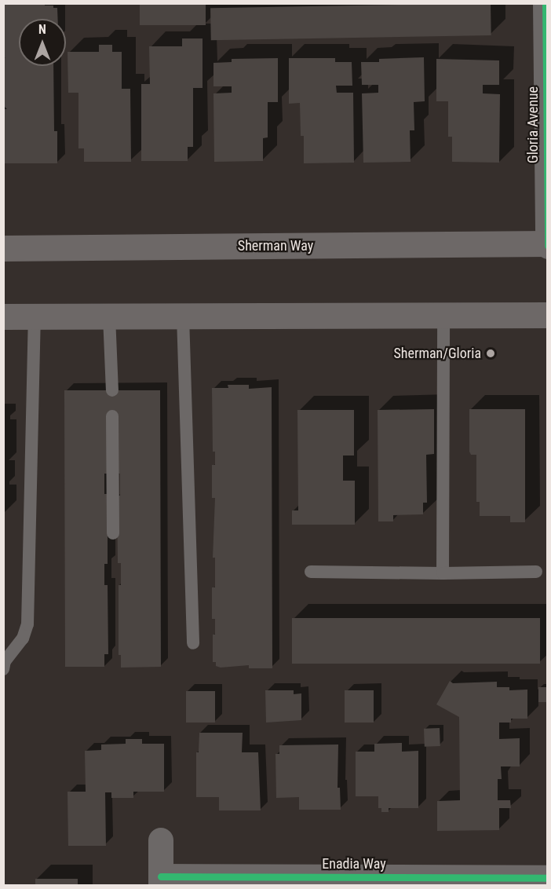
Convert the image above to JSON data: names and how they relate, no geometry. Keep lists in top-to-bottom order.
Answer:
{
  "streets": {
    "main road": ["Sherman Way"],
    "street": ["Gloria Avenue", "Enadia Way"]
  },
  "crossings": [
    ["Gloria Avenue", "Sherman Way"]
  ],
  "places": ["Sherman/Gloria"],
  "north": "top"
}
